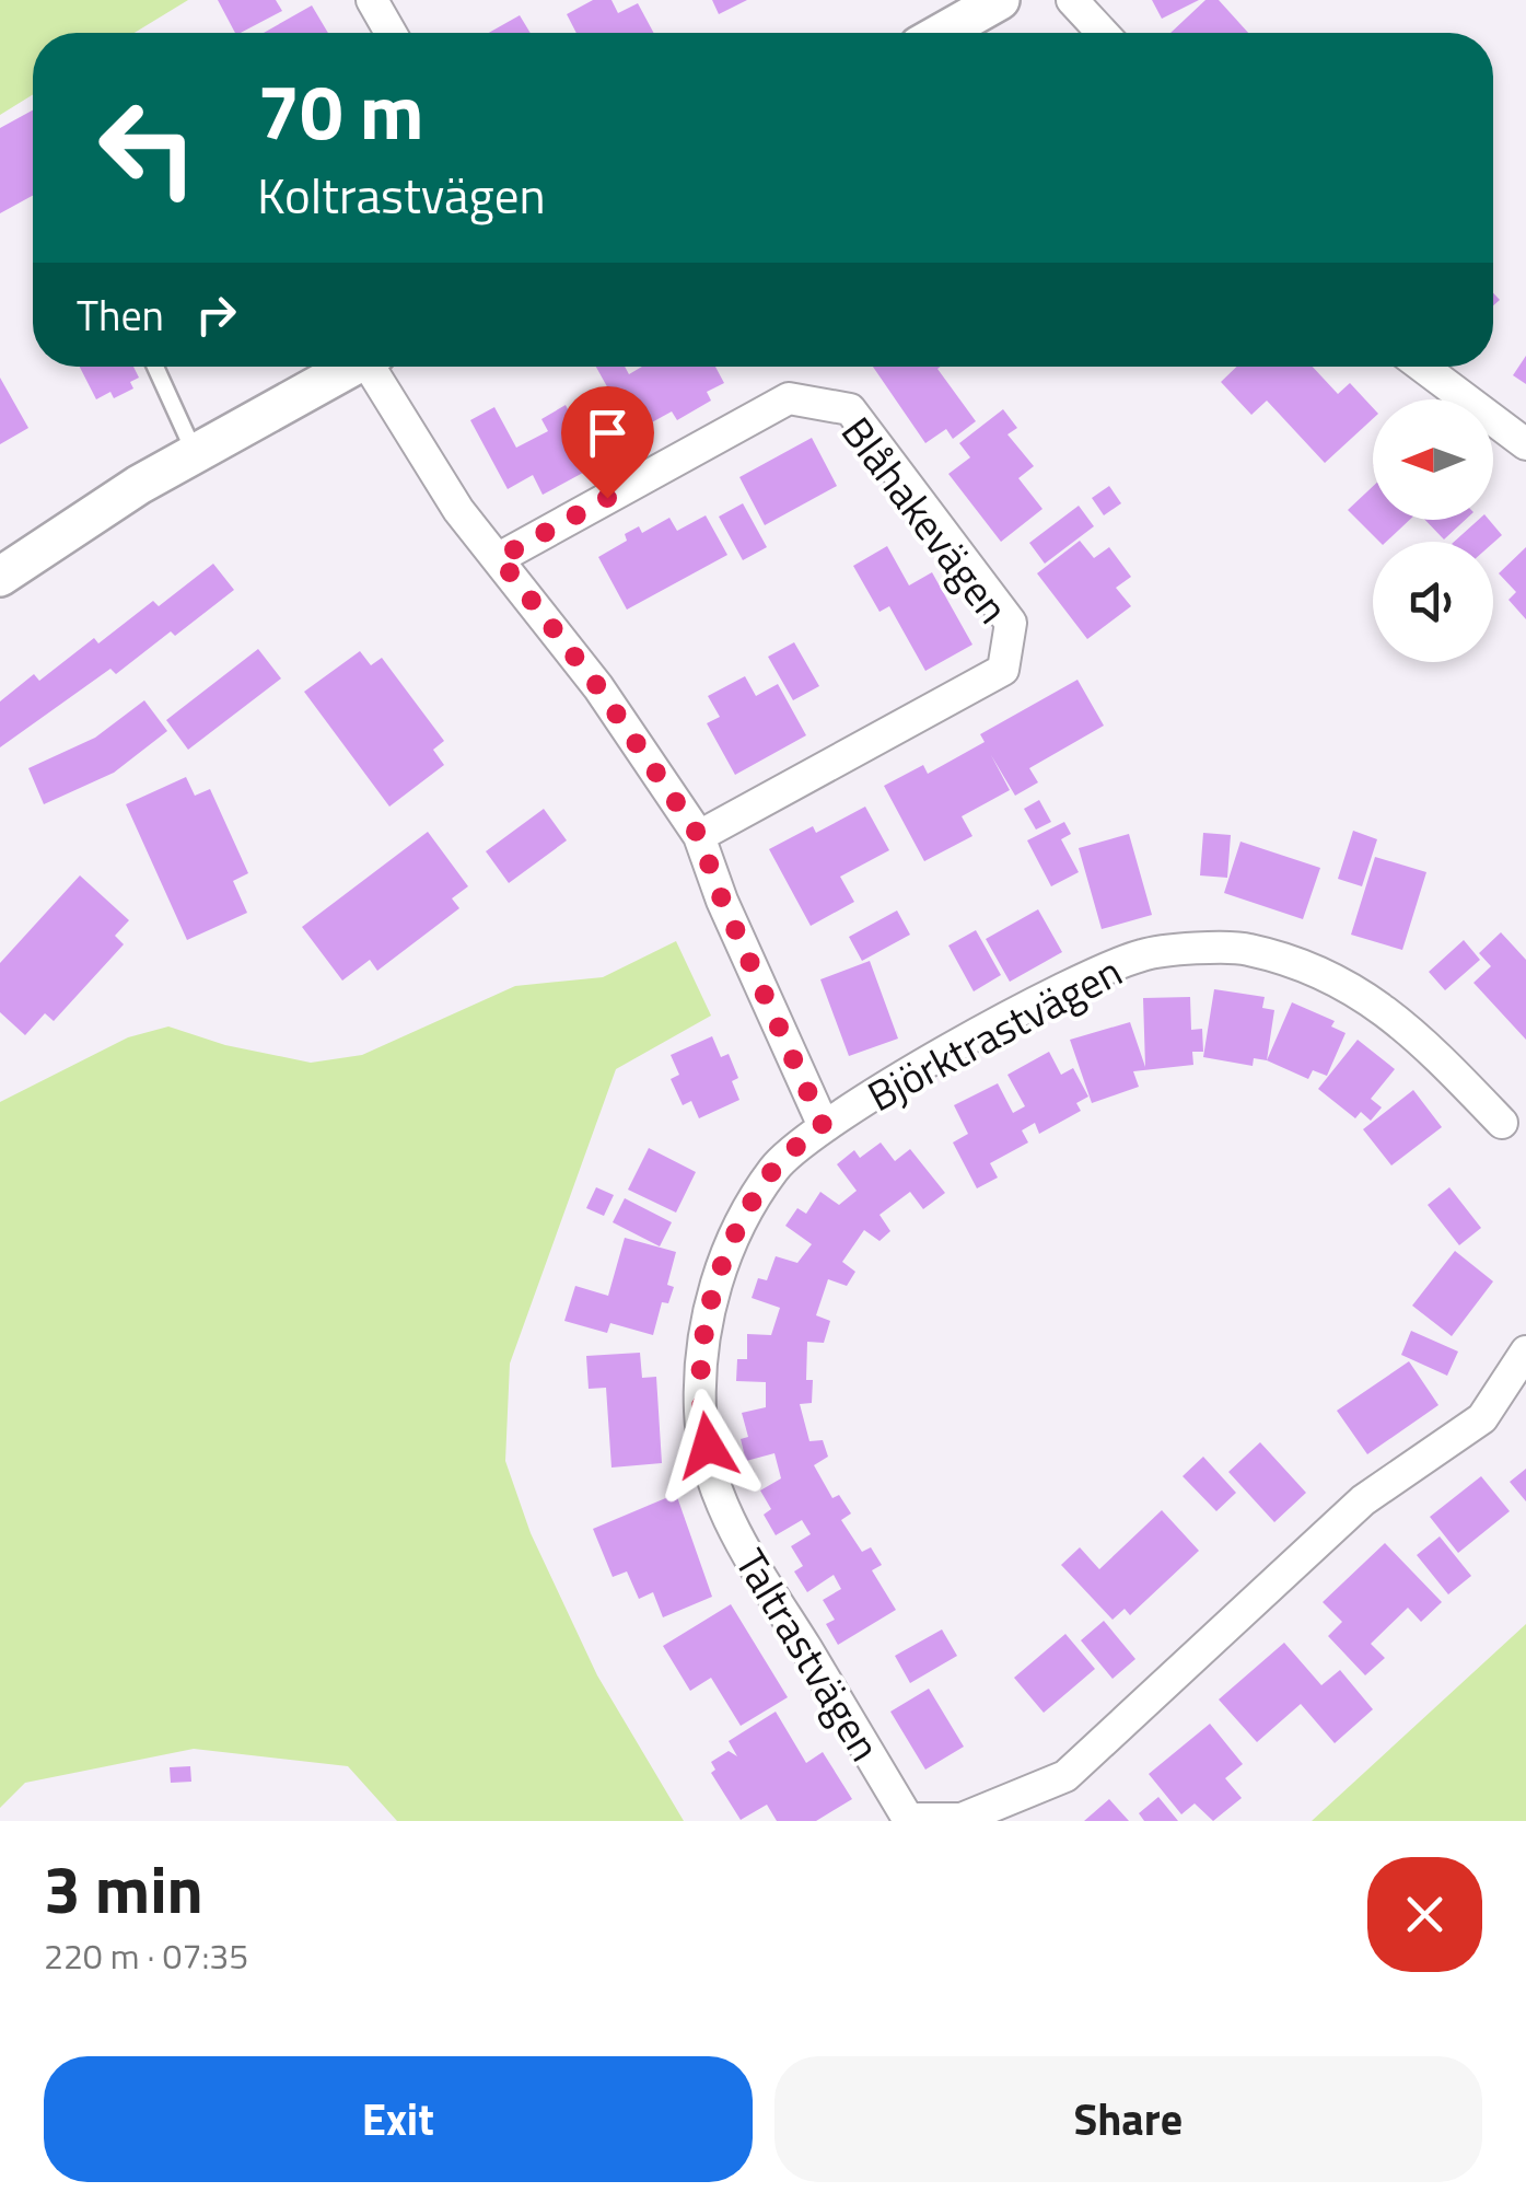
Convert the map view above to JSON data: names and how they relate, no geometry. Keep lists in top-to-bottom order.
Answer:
{
  "streets": {
    "street": ["Blåhakevägen", "Björktrastvägen", "Taltrastvägen"]
  },
  "crossings": [
    ["Björktrastvägen", "Taltrastvägen"]
  ],
  "north": "left",
  "page": {
    "turn": ["70 m", "Koltrastvägen"],
    "then": "Then",
    "heading": ["3 min", "220 m · 07:35"],
    "buttons": ["Exit", "Share"]
  }
}
